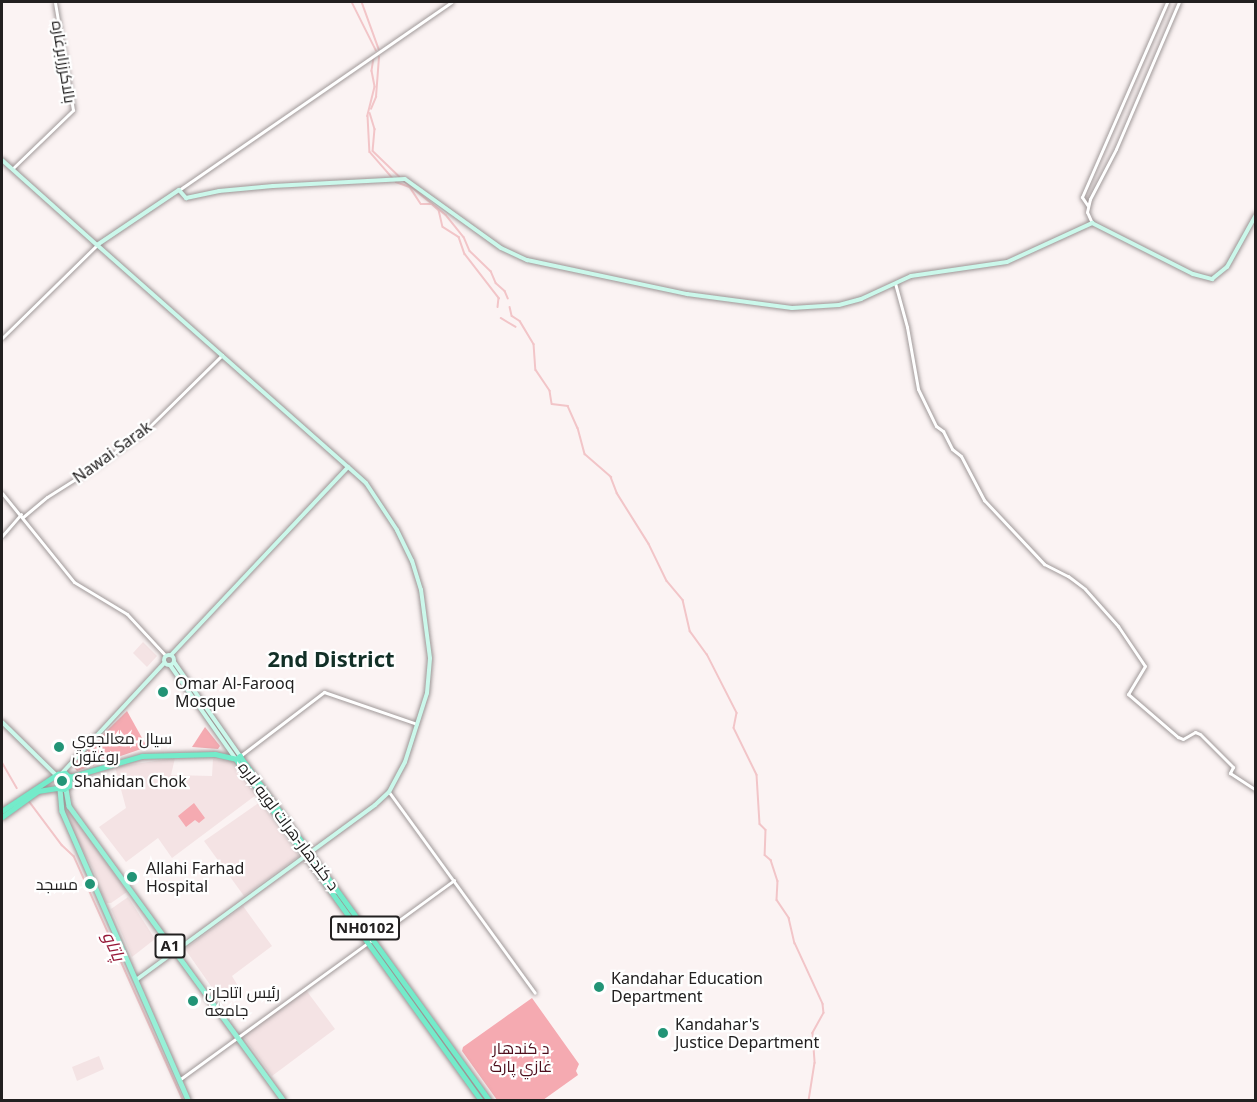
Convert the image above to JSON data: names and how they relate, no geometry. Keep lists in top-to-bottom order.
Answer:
{
  "streets": {
    "highway": ["د کندهار-هرات لويه لاره", "NH0102"],
    "main road": ["A1"],
    "street": ["بالاکرززابرغاره", "Nawai Sarak"]
  },
  "crossings": [
    ["د کندهار-هرات لويه لاره", "A1"]
  ],
  "districts": ["2nd District"],
  "water": ["پاتاو"],
  "parks": ["د کندهار غازي پارک"],
  "places": [
    "Omar Al-Farooq Mosque",
    "سيال معالجوي روغتون",
    "Shahidan Chok",
    "Allahi Farhad Hospital",
    "مسجد",
    "Kandahar Education Department",
    "رئيس اتاجان جامعه",
    "Kandahar's Justice Department"
  ]
}
